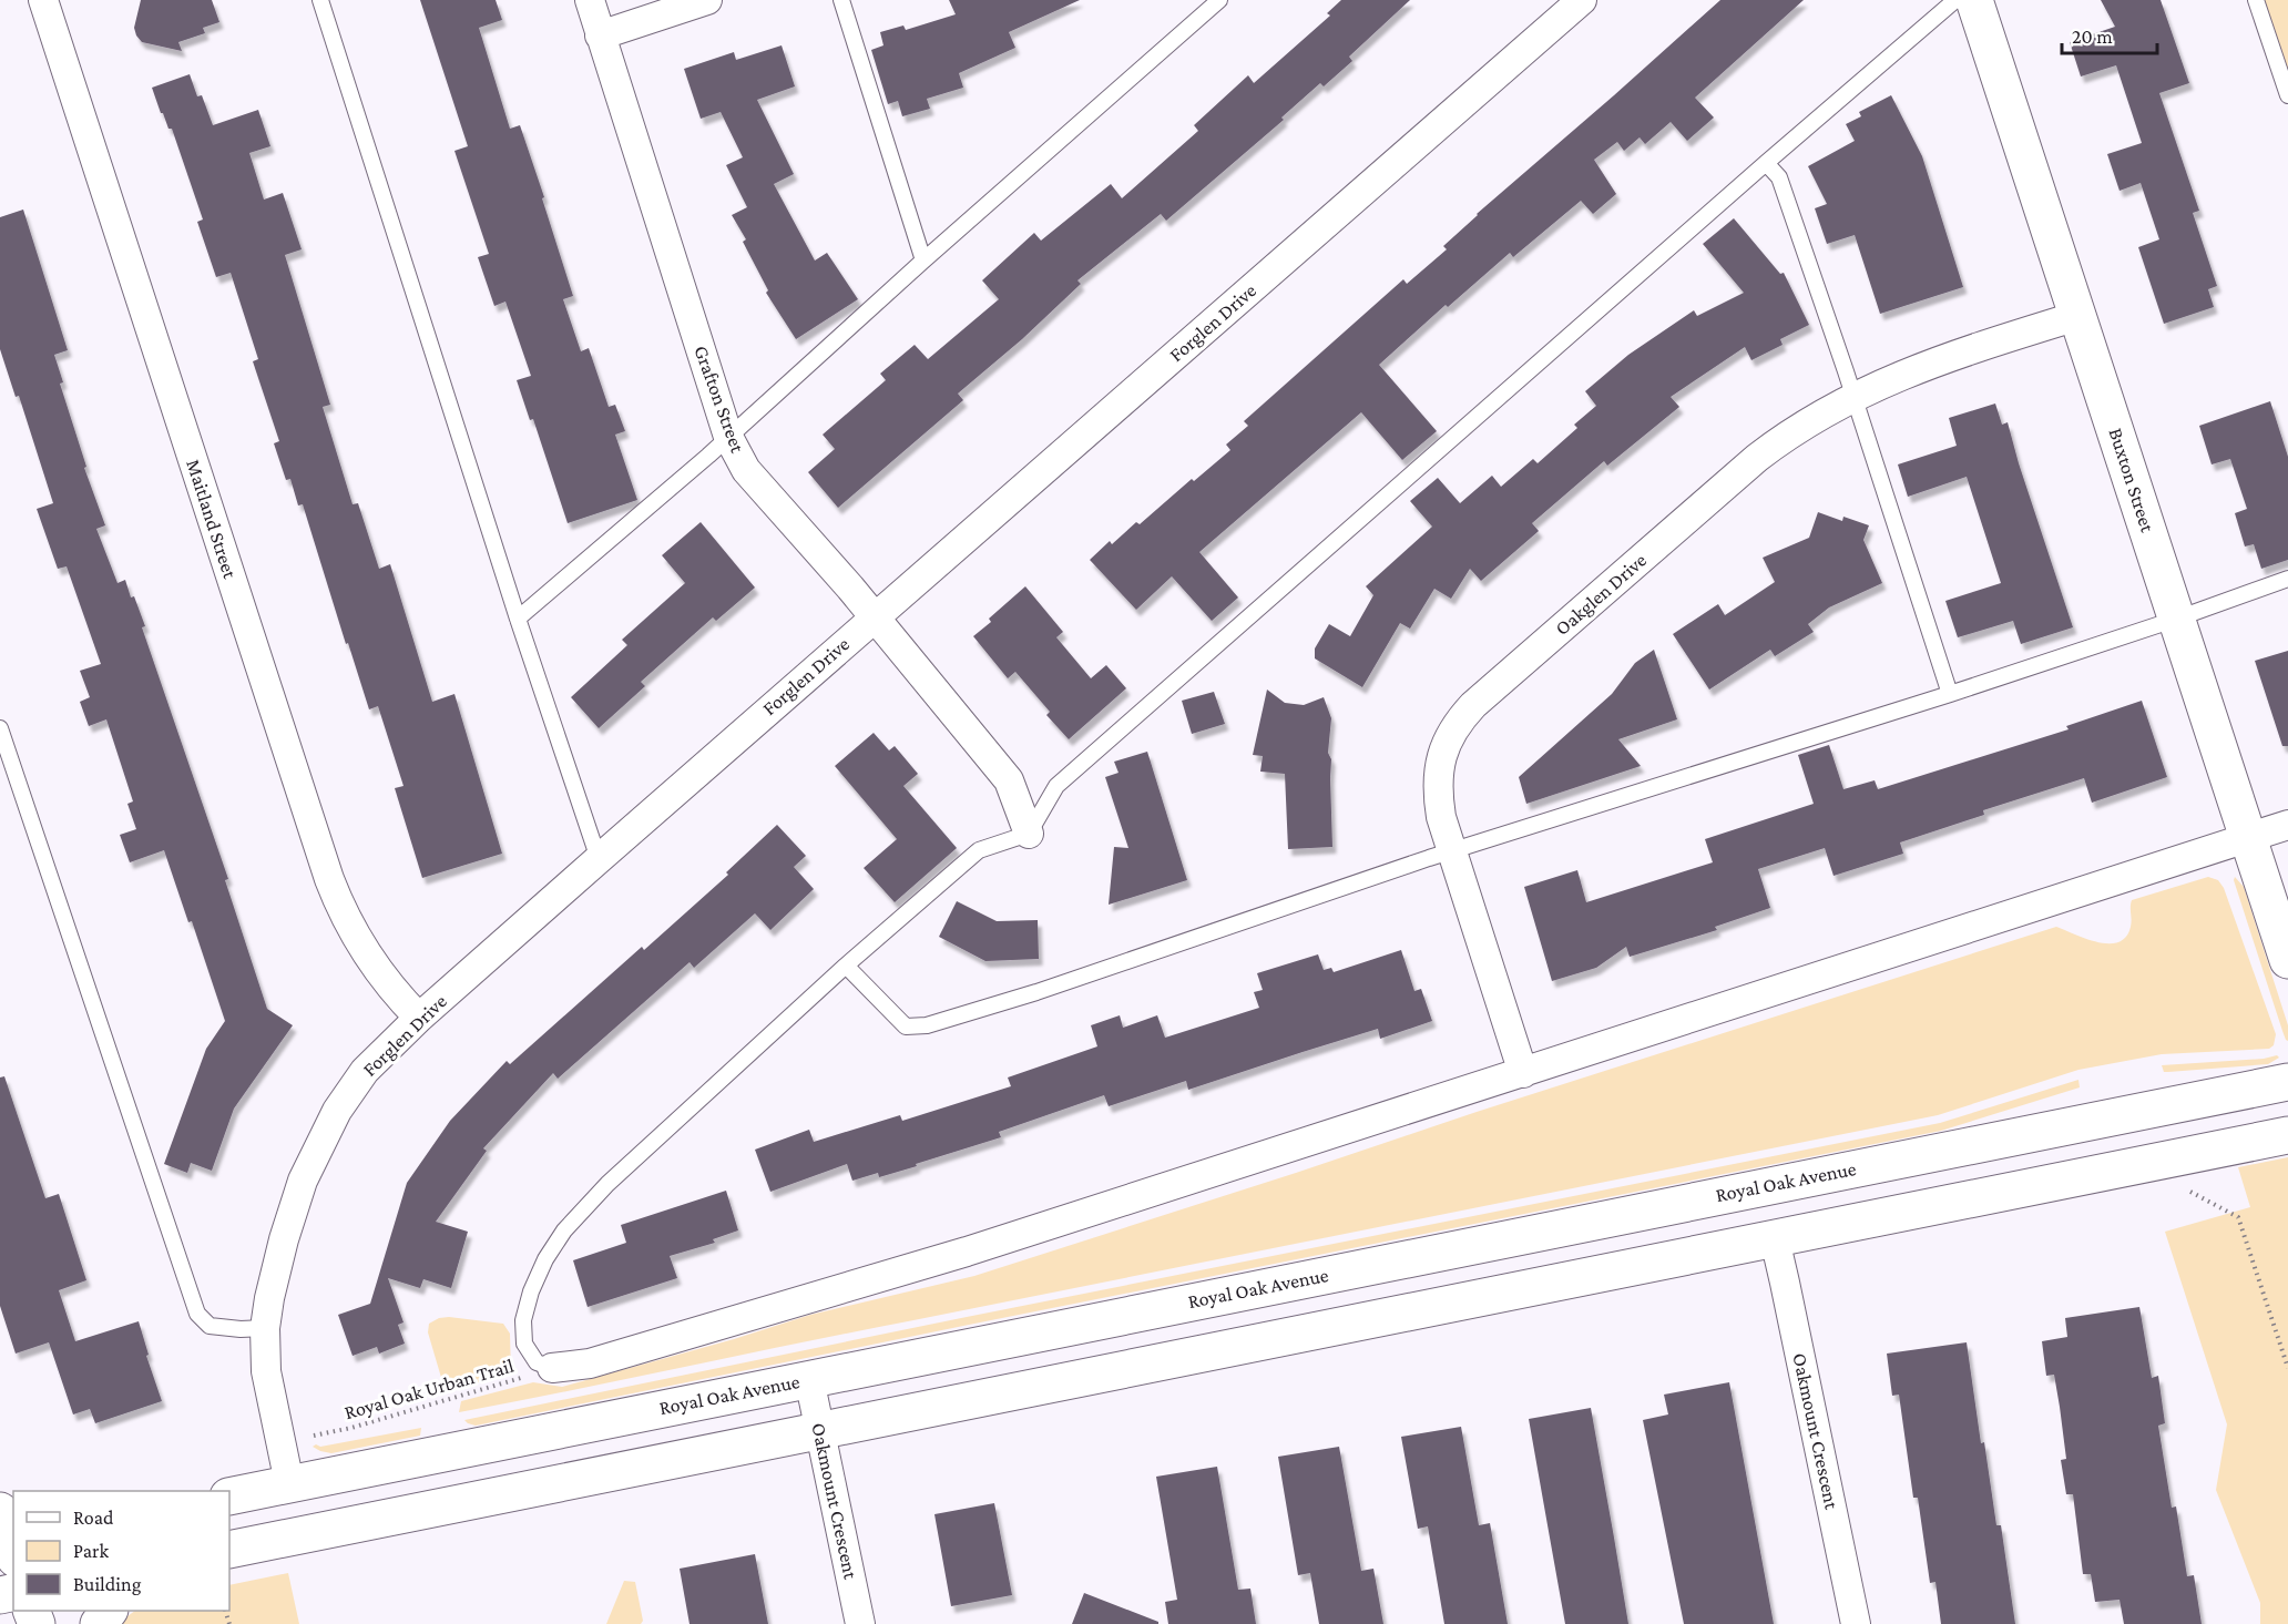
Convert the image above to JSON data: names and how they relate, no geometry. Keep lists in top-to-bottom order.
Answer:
{
  "streets": {
    "main road": ["Buxton Street", "Royal Oak Avenue"],
    "street": [
      "Forglen Drive",
      "Grafton Street",
      "Maitland Street",
      "Oakglen Drive",
      "Oakmount Crescent"
    ],
    "path": ["Royal Oak Urban Trail"]
  },
  "crossings": [
    ["Forglen Drive", "Grafton Street"],
    ["Forglen Drive", "Maitland Street"],
    ["Forglen Drive", "Royal Oak Avenue"],
    ["Buxton Street", "Oakglen Drive"],
    ["Royal Oak Avenue", "Oakmount Crescent"]
  ],
  "legend": ["Road", "Park", "Building"],
  "scale_bar": "20 m"
}
